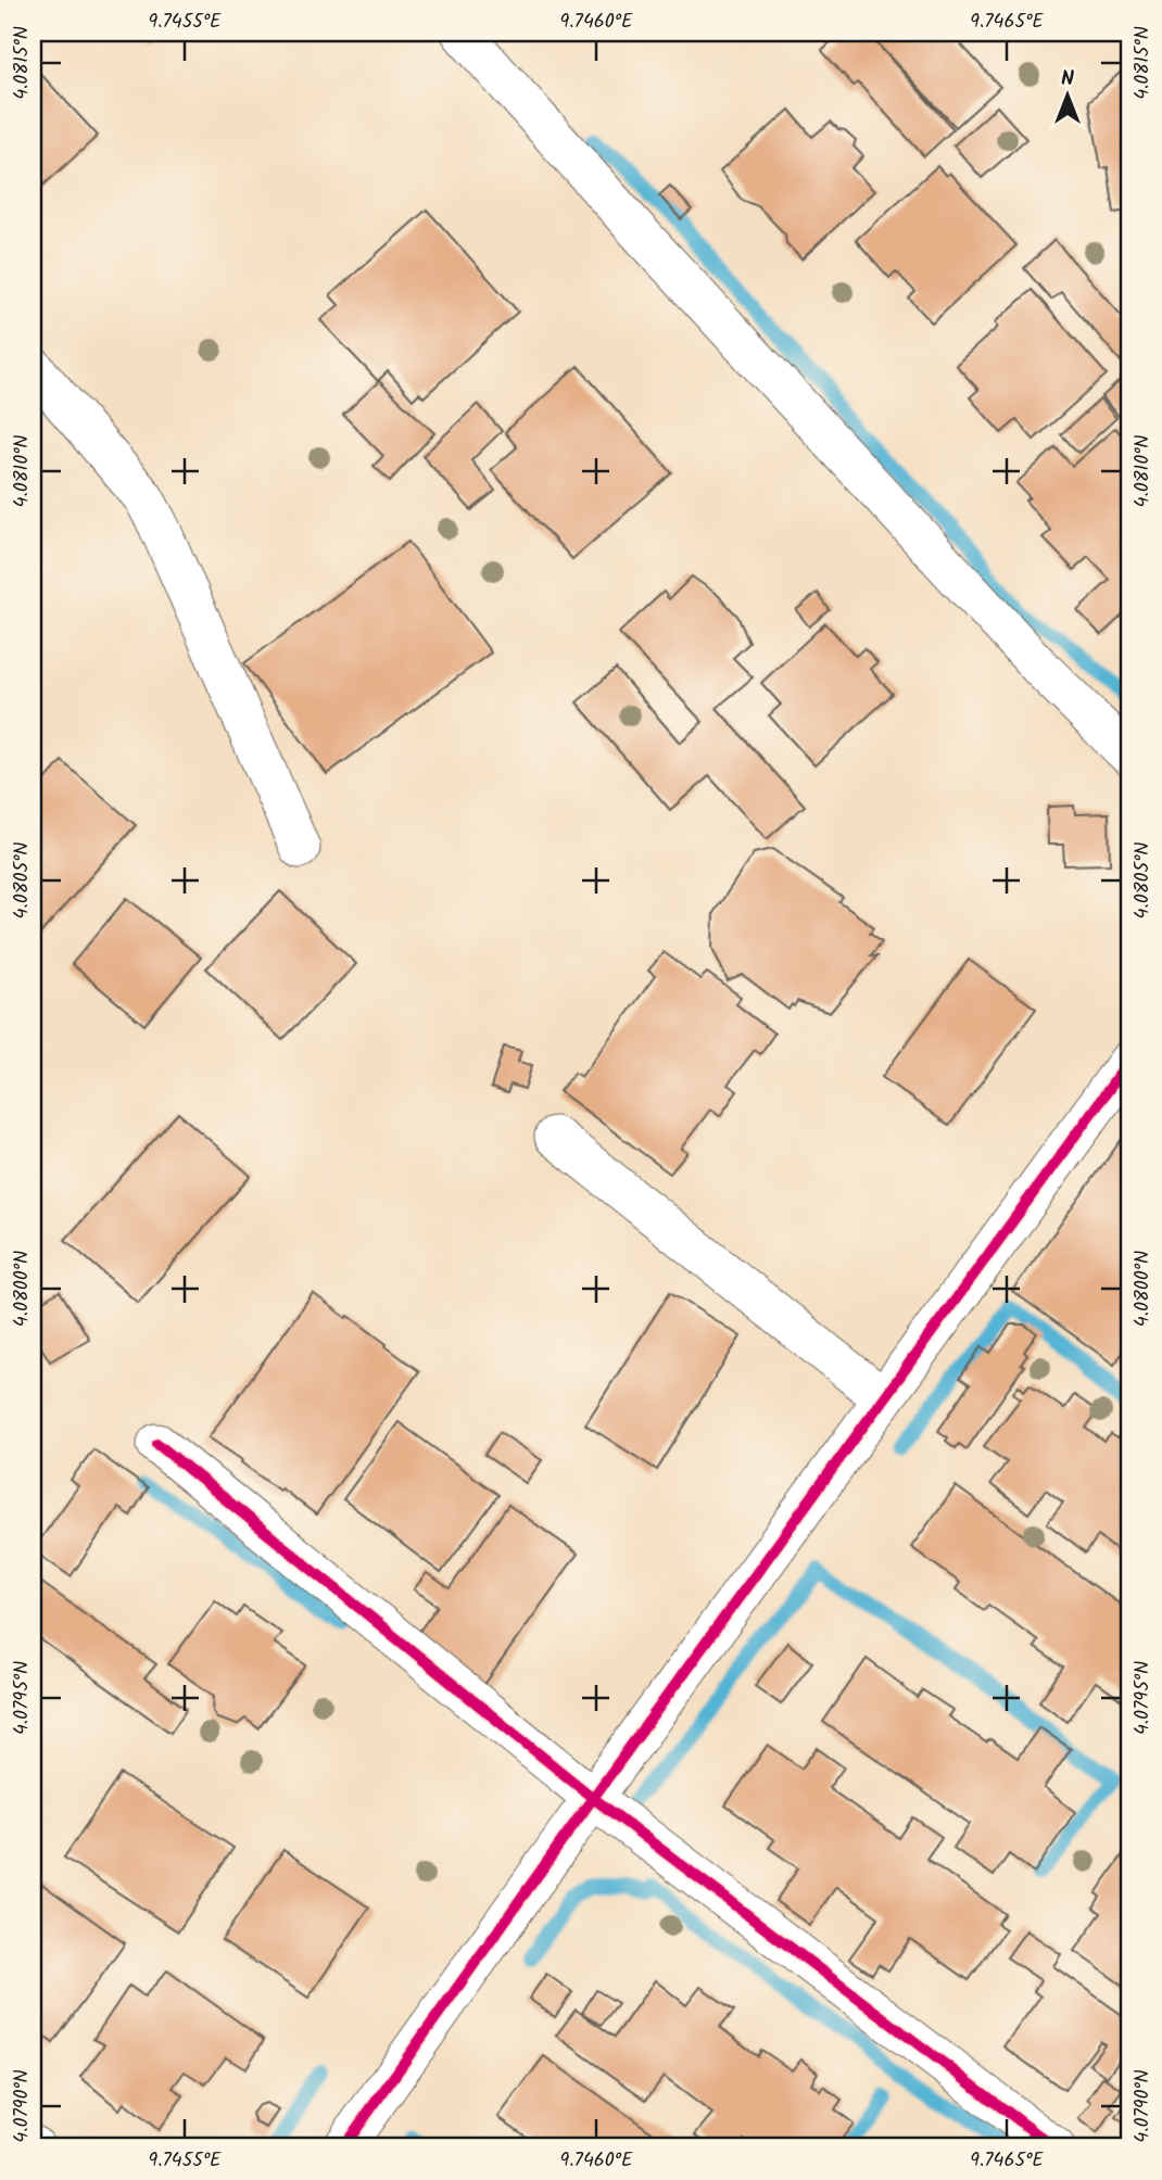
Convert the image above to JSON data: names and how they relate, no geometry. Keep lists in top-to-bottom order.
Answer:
{
  "north": "top",
  "coordinates": [
    "9.7455°E",
    "9.7460°E",
    "9.7465°E",
    "4.0815°N",
    "4.0810°N",
    "4.0805°N",
    "4.0800°N",
    "4.0795°N",
    "4.0790°N"
  ]
}
